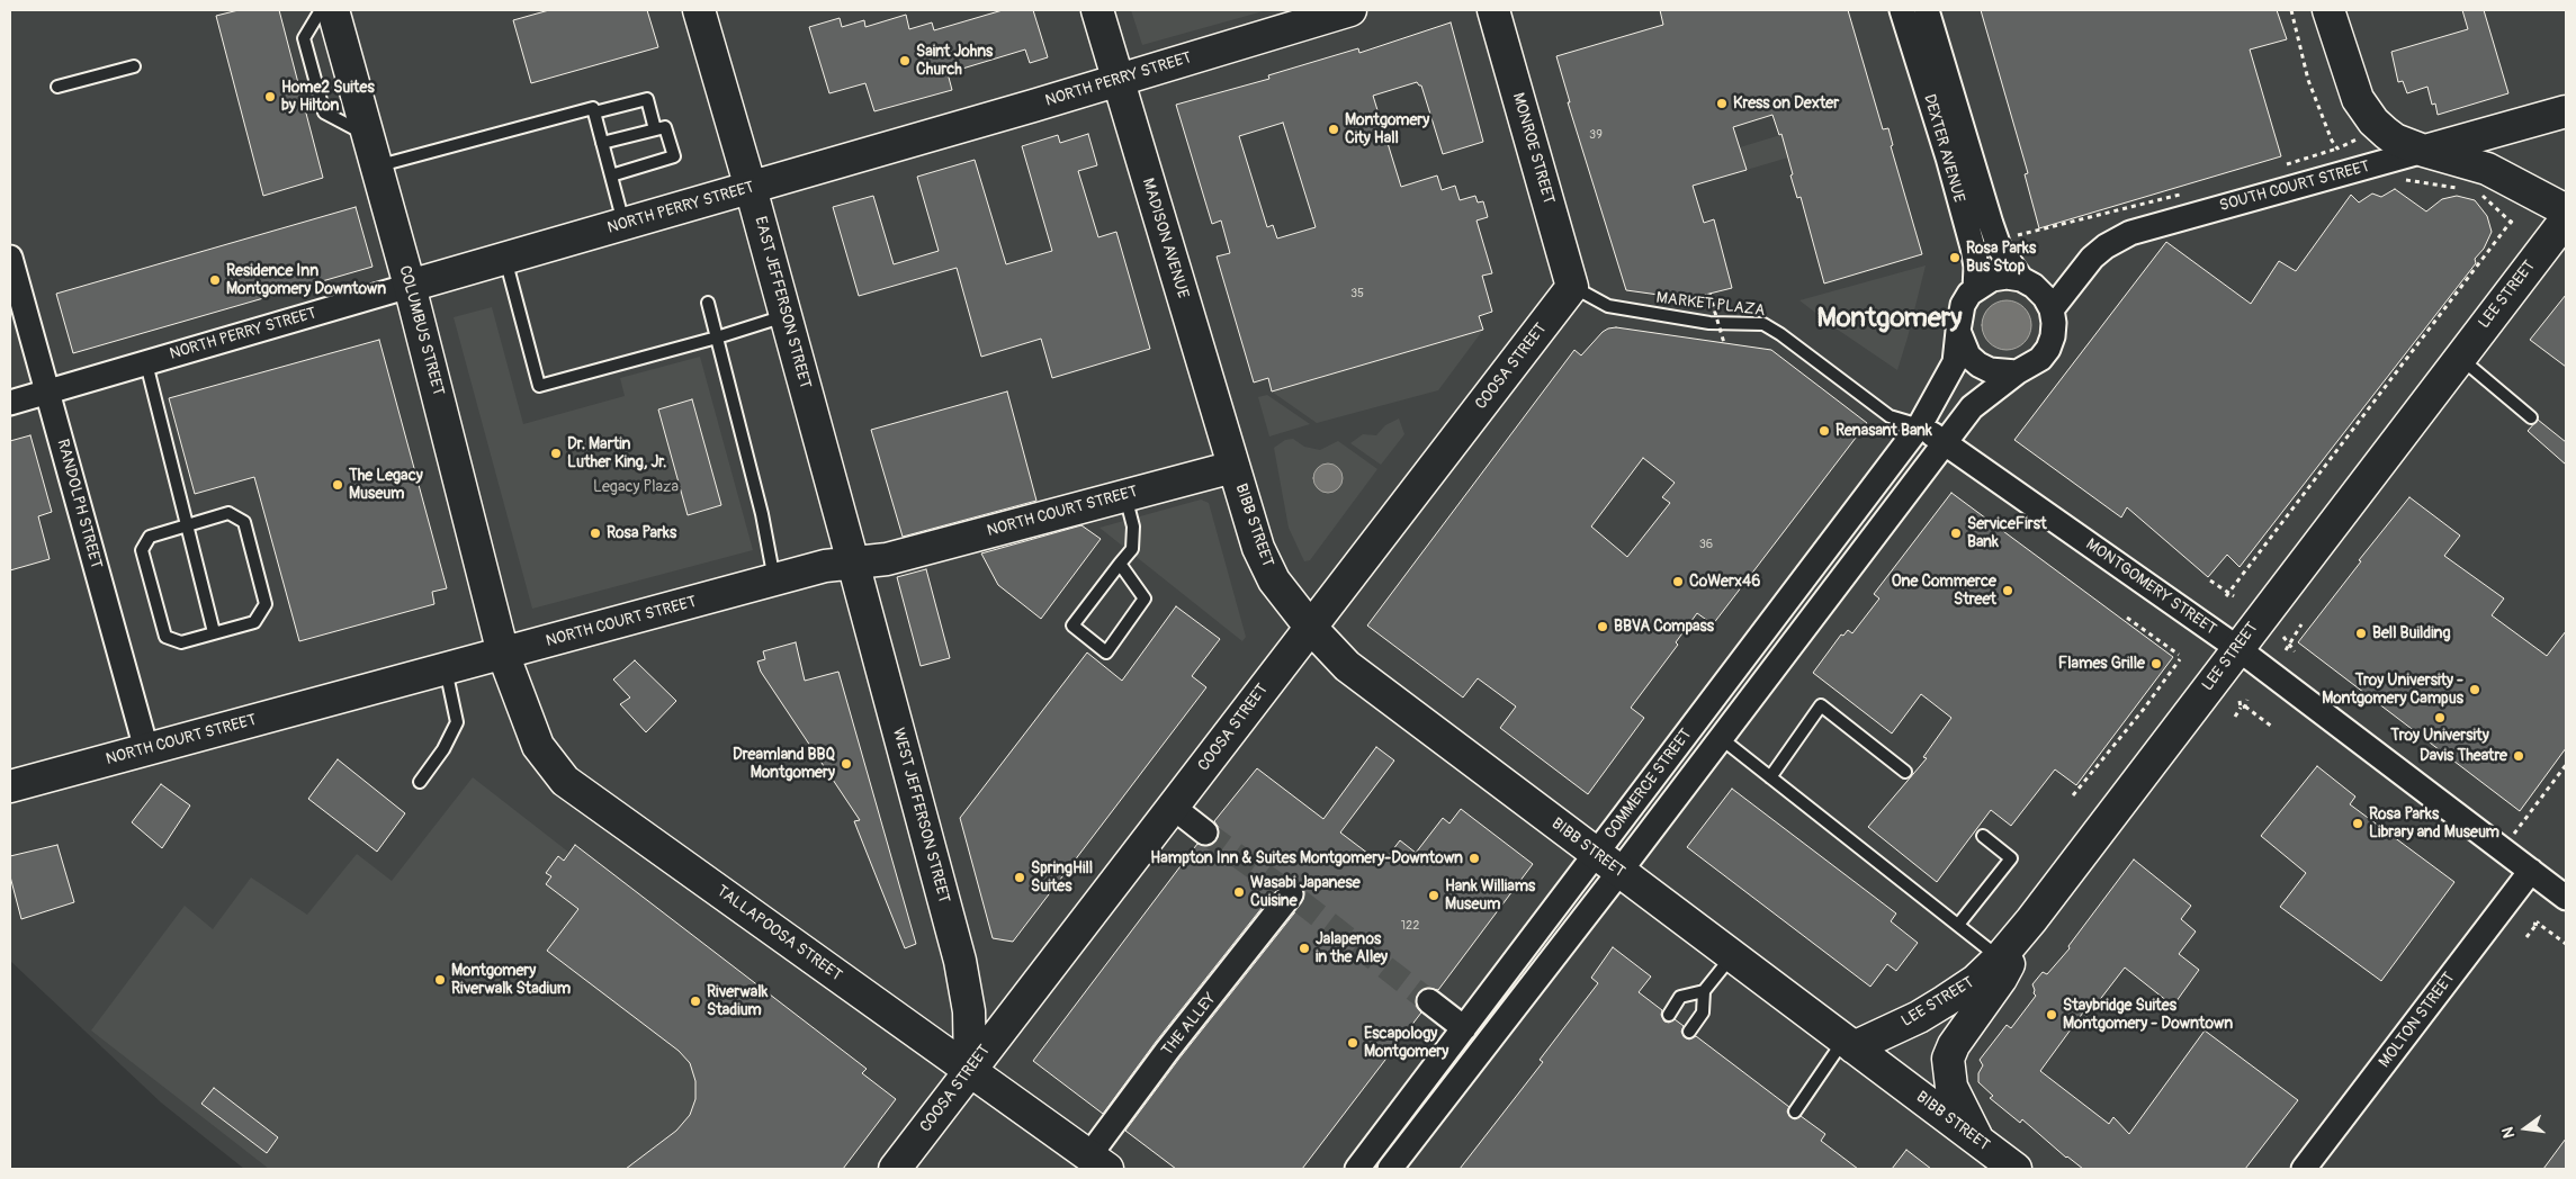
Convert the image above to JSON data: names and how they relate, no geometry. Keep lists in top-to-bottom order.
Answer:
{
  "streets": {
    "main road": [
      "NORTH PERRY STREET",
      "MONROE STREET",
      "SOUTH COURT STREET",
      "MADISON AVENUE",
      "LEE STREET",
      "EAST JEFFERSON STREET",
      "COLUMBUS STREET",
      "COOSA STREET",
      "NORTH COURT STREET",
      "BIBB STREET",
      "WEST JEFFERSON STREET",
      "TALLAPOOSA STREET"
    ],
    "street": [
      "DEXTER AVENUE",
      "RANDOLPH STREET",
      "MONTGOMERY STREET",
      "COMMERCE STREET",
      "MOLTON STREET",
      "THE ALLEY"
    ],
    "lane": ["MARKET PLAZA"]
  },
  "crossings": [
    ["NORTH PERRY STREET", "MADISON AVENUE"],
    ["NORTH PERRY STREET", "EAST JEFFERSON STREET"],
    ["NORTH PERRY STREET", "COLUMBUS STREET"],
    ["NORTH PERRY STREET", "RANDOLPH STREET"],
    ["MONROE STREET", "MARKET PLAZA"],
    ["MONROE STREET", "COOSA STREET"],
    ["DEXTER AVENUE", "SOUTH COURT STREET"],
    ["DEXTER AVENUE", "COMMERCE STREET"],
    ["SOUTH COURT STREET", "COMMERCE STREET"],
    ["MADISON AVENUE", "NORTH COURT STREET"],
    ["MADISON AVENUE", "BIBB STREET"],
    ["LEE STREET", "BIBB STREET"],
    ["LEE STREET", "MONTGOMERY STREET"],
    ["EAST JEFFERSON STREET", "NORTH COURT STREET"],
    ["EAST JEFFERSON STREET", "WEST JEFFERSON STREET"],
    ["MARKET PLAZA", "COOSA STREET"],
    ["MARKET PLAZA", "MONTGOMERY STREET"],
    ["MARKET PLAZA", "COMMERCE STREET"],
    ["COLUMBUS STREET", "NORTH COURT STREET"],
    ["COLUMBUS STREET", "TALLAPOOSA STREET"],
    ["COOSA STREET", "BIBB STREET"],
    ["COOSA STREET", "WEST JEFFERSON STREET"],
    ["COOSA STREET", "TALLAPOOSA STREET"],
    ["RANDOLPH STREET", "NORTH COURT STREET"],
    ["NORTH COURT STREET", "BIBB STREET"],
    ["NORTH COURT STREET", "WEST JEFFERSON STREET"],
    ["NORTH COURT STREET", "TALLAPOOSA STREET"],
    ["BIBB STREET", "COMMERCE STREET"],
    ["MONTGOMERY STREET", "COMMERCE STREET"],
    ["MONTGOMERY STREET", "MOLTON STREET"],
    ["WEST JEFFERSON STREET", "TALLAPOOSA STREET"],
    ["TALLAPOOSA STREET", "THE ALLEY"]
  ],
  "districts": ["Montgomery"],
  "parks": ["Legacy Plaza"],
  "places": [
    "Saint Johns Church",
    "Home2 Suites by Hilton",
    "Kress on Dexter",
    "Montgomery City Hall",
    "Rosa Parks Bus Stop",
    "Residence Inn Montgomery Downtown",
    "Renasant Bank",
    "Dr. Martin Luther King, Jr.",
    "The Legacy Museum",
    "Rosa Parks",
    "ServiceFirst Bank",
    "CoWerx46",
    "One Commerce Street",
    "BBVA Compass",
    "Bell Building",
    "Flames Grille",
    "Troy University - Montgomery Campus",
    "Troy University",
    "Davis Theatre",
    "Dreamland BBQ Montgomery",
    "Rosa Parks Library and Museum",
    "Hampton Inn & Suites Montgomery-Downtown",
    "SpringHill Suites",
    "Wasabi Japanese Cuisine",
    "Hank Williams Museum",
    "Jalapenos in the Alley",
    "Montgomery Riverwalk Stadium",
    "Riverwalk Stadium",
    "Staybridge Suites Montgomery - Downtown",
    "Escapology Montgomery"
  ],
  "house_numbers": [
    "39",
    "35",
    "36",
    "122"
  ],
  "north": "left"
}
